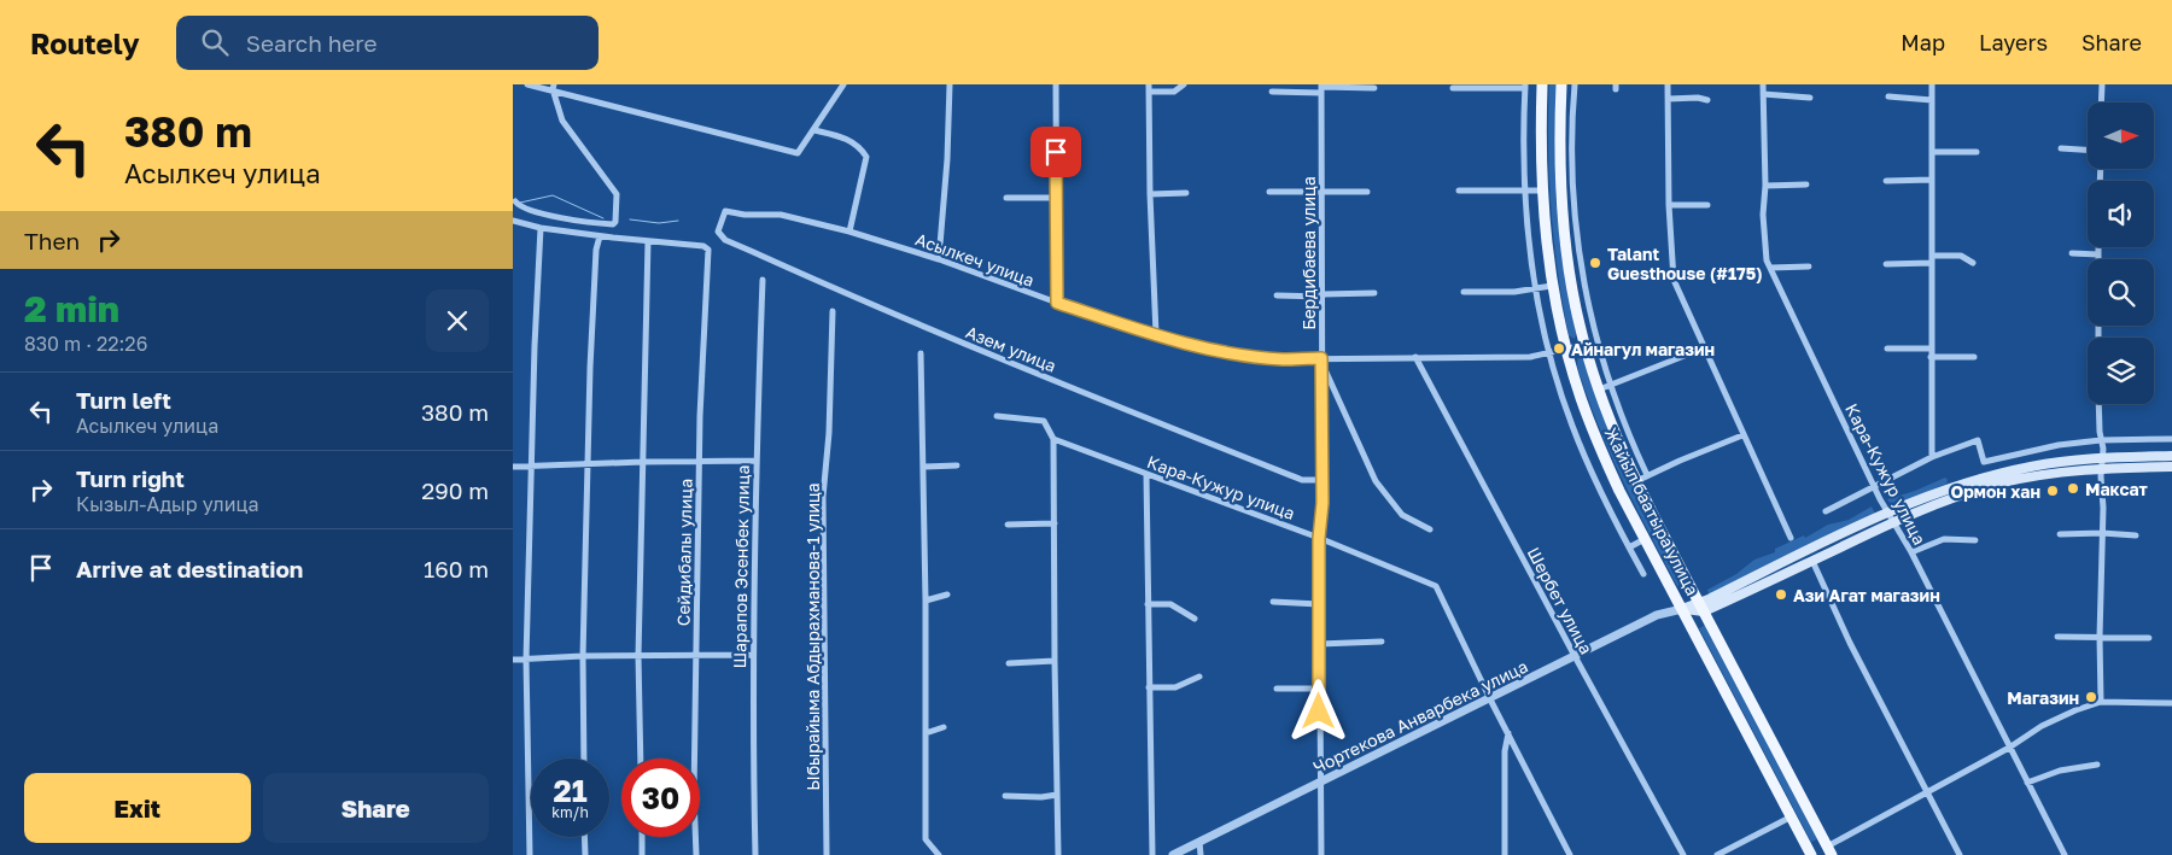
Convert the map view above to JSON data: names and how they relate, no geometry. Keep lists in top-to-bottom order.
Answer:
{
  "streets": {
    "main road": ["Жайыл баатыра улица"],
    "street": [
      "Бердибаева улица",
      "Асылкеч улица",
      "Азем улица",
      "Кара-Кужур улица",
      "Сейдибалы улица",
      "Шарапов Эсенбек улица",
      "Шербет улица",
      "Ыбырайыма Абдырахманова-1 улица",
      "Чортекова Анварбека улица"
    ]
  },
  "crossings": [
    ["Бердибаева улица", "Асылкеч улица"],
    ["Бердибаева улица", "Азем улица"],
    ["Бердибаева улица", "Кара-Кужур улица"],
    ["Бердибаева улица", "Чортекова Анварбека улица"],
    ["Асылкеч улица", "Азем улица"],
    ["Асылкеч улица", "Жайыл баатыра улица"],
    ["Асылкеч улица", "Шербет улица"],
    ["Кара-Кужур улица", "Чортекова Анварбека улица"],
    ["Жайыл баатыра улица", "Чортекова Анварбека улица"],
    ["Шербет улица", "Чортекова Анварбека улица"]
  ],
  "places": [
    "Talant Guesthouse (#175)",
    "Айнагул магазин",
    "Максат",
    "Ормон хан",
    "Ази Агат магазин",
    "Магазин"
  ],
  "north": "right",
  "page": {
    "header": "Routely",
    "search": "Search here",
    "nav": ["Map", "Layers", "Share"],
    "turn": ["380 m", "Асылкеч улица"],
    "then": "Then",
    "heading": ["2 min", "830 m · 22:26"],
    "list": [
      {
        "name": "Turn left",
        "note": "Асылкеч улица",
        "value": "380 m"
      },
      {
        "name": "Turn right",
        "note": "Кызыл-Адыр улица",
        "value": "290 m"
      },
      {
        "name": "Arrive at destination",
        "value": "160 m"
      }
    ],
    "speed": "21 km/h",
    "limit": "30",
    "buttons": ["Exit", "Share"]
  }
}
